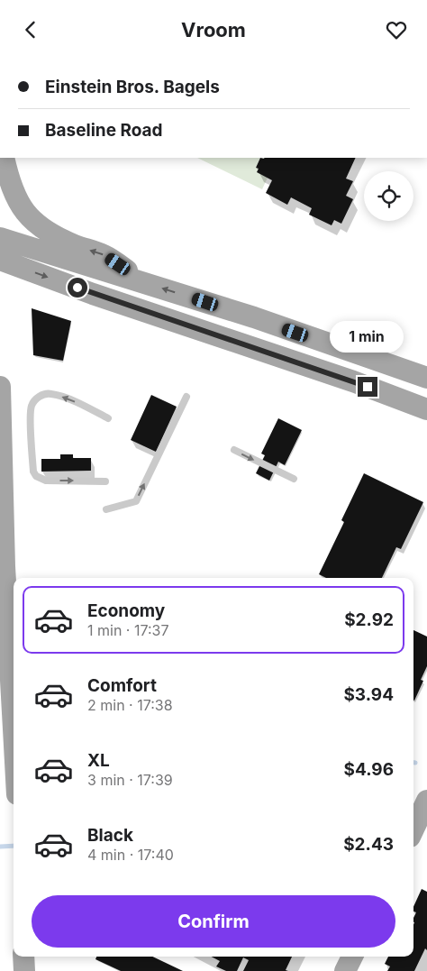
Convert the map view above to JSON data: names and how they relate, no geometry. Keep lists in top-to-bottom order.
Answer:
{
  "page": {
    "header": "Vroom",
    "banner": ["Einstein Bros. Bagels", "Baseline Road"],
    "bubble": "1 min",
    "list": [
      {
        "name": "Economy",
        "note": "1 min · 17:37",
        "value": "$2.92"
      },
      {
        "name": "Comfort",
        "note": "2 min · 17:38",
        "value": "$3.94"
      },
      {
        "name": "XL",
        "note": "3 min · 17:39",
        "value": "$4.96"
      },
      {
        "name": "Black",
        "note": "4 min · 17:40",
        "value": "$2.43"
      }
    ],
    "buttons": "Confirm"
  }
}
